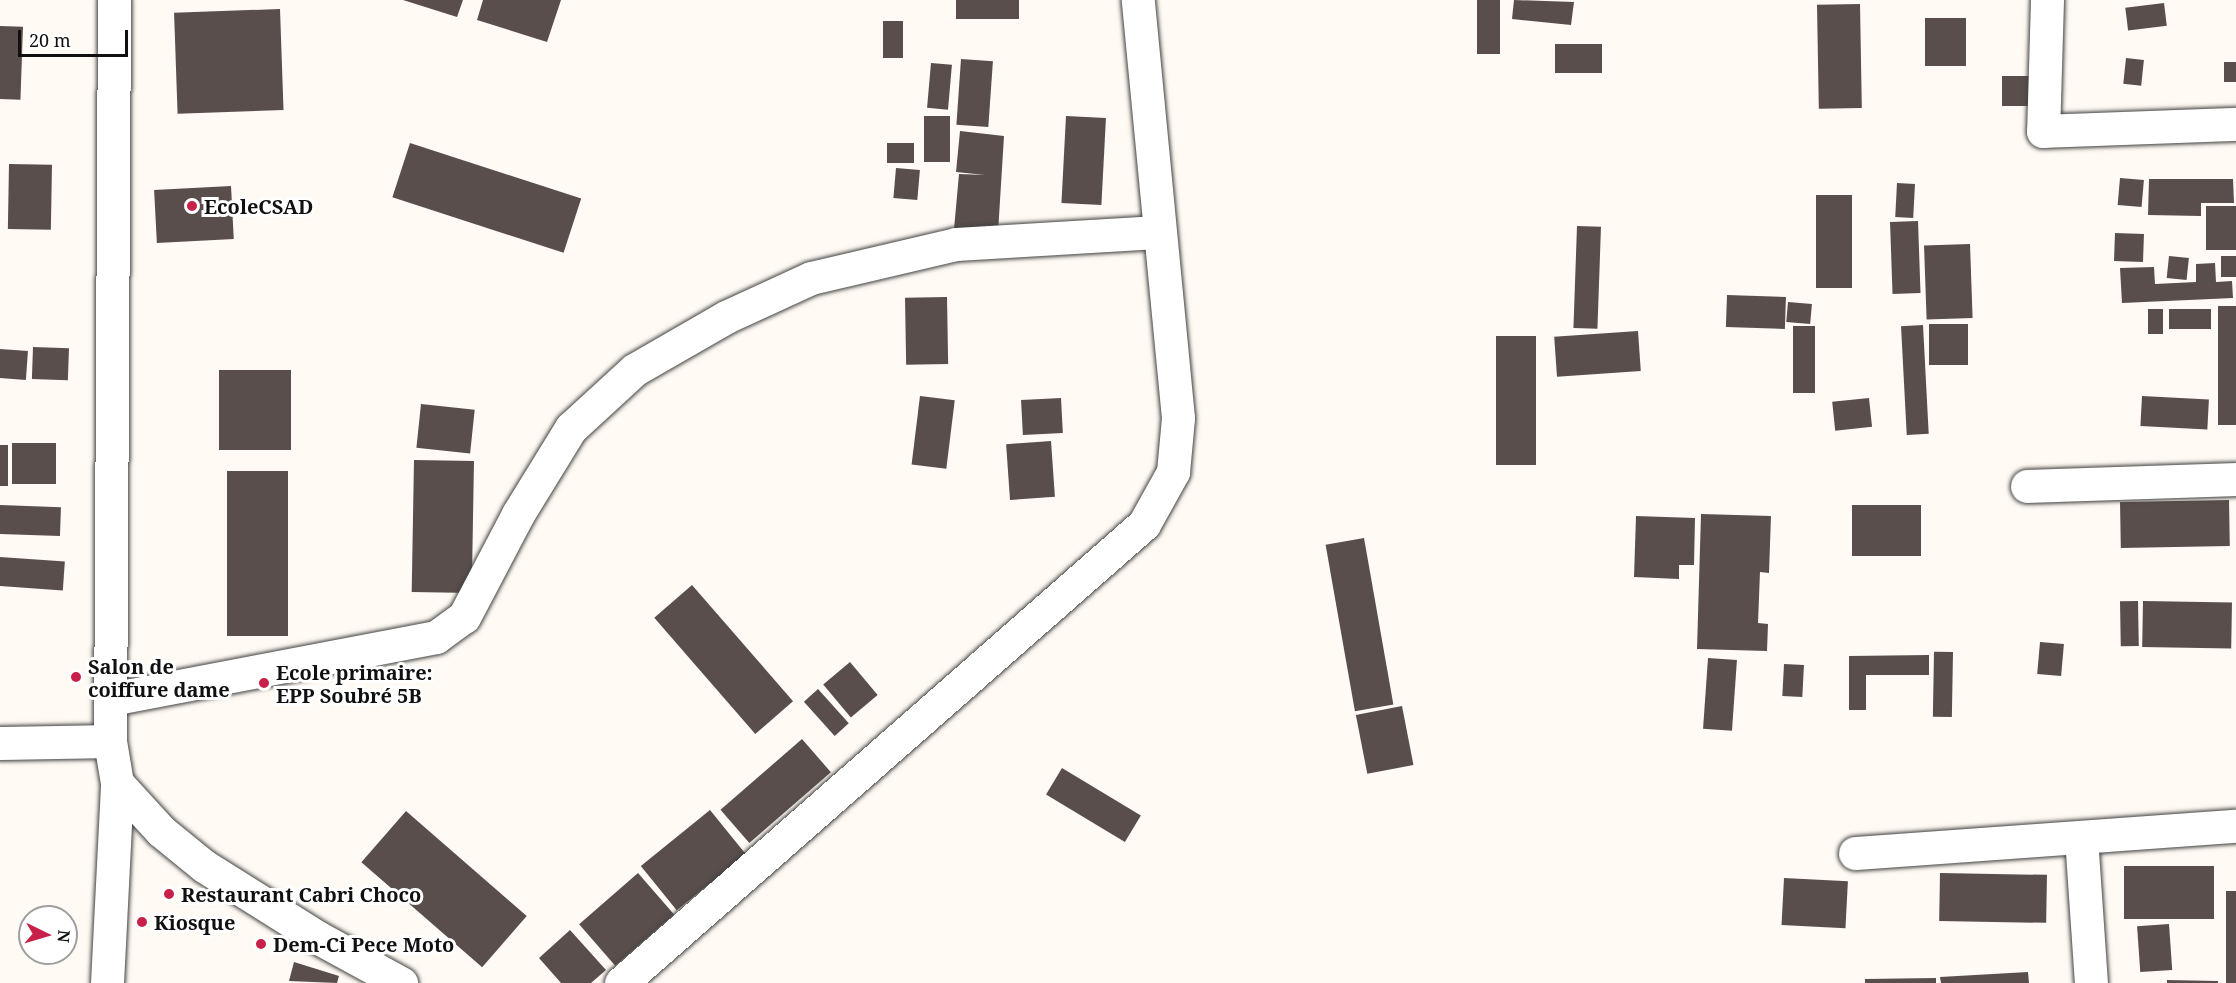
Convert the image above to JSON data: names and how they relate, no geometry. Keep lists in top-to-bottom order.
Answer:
{
  "places": [
    "EcoleCSAD",
    "Salon de coiffure dame",
    "Ecole primaire: EPP Soubré 5B",
    "Restaurant Cabri Choco",
    "Kiosque",
    "Dem-Ci Pece Moto"
  ],
  "scale_bar": "20 m",
  "north": "right"
}
